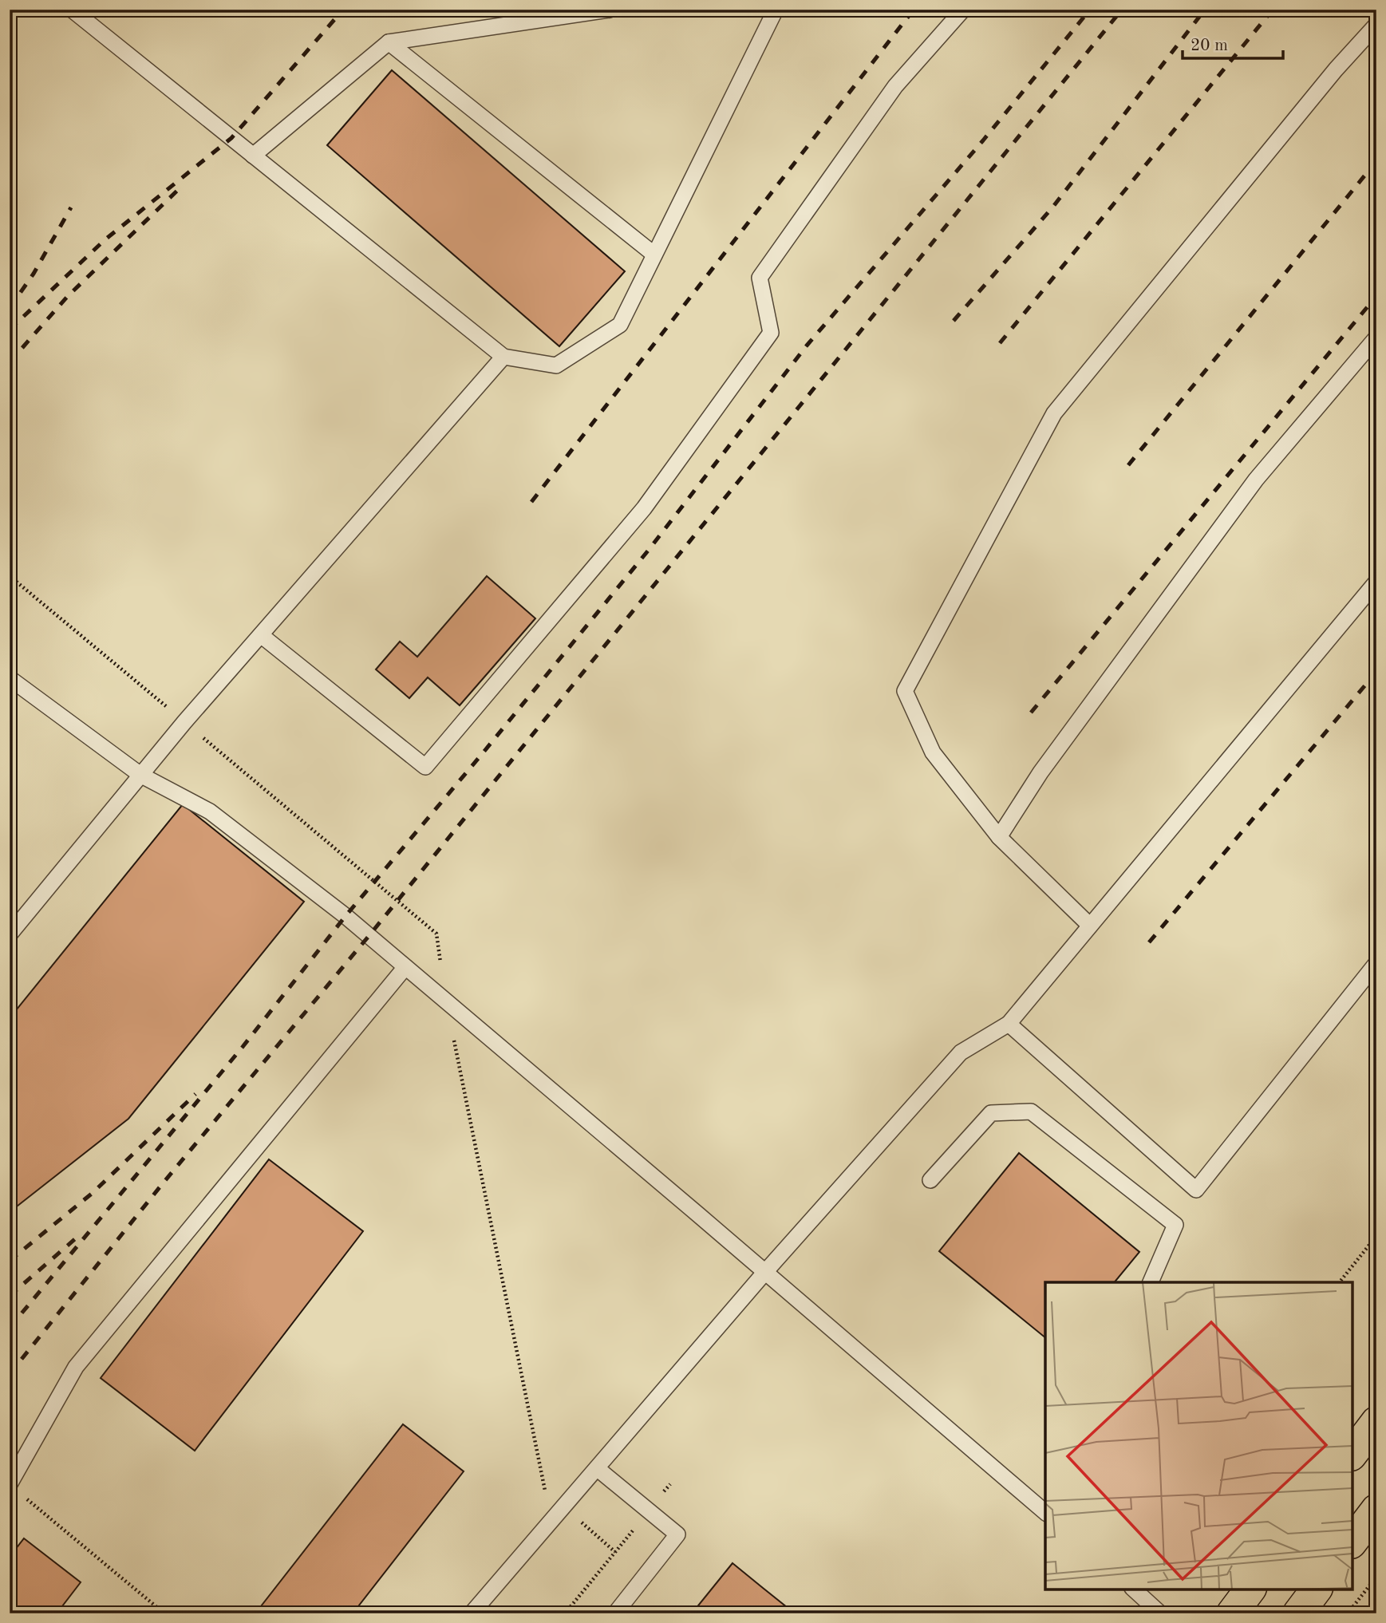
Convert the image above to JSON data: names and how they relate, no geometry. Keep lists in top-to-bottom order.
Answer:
{
  "scale_bar": "20 m"
}
